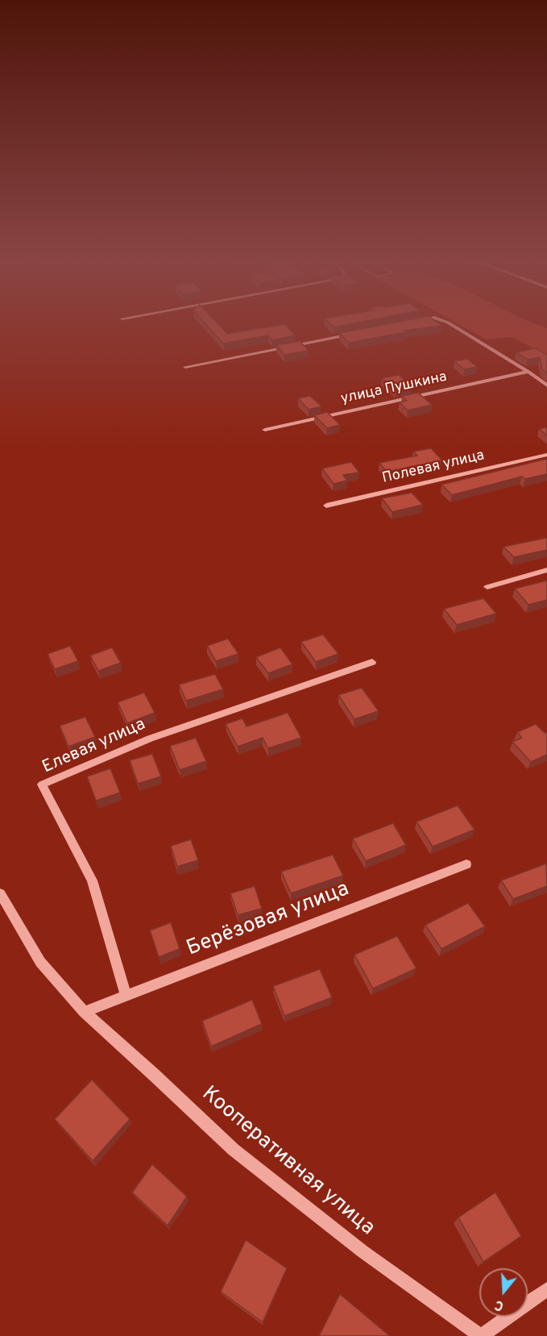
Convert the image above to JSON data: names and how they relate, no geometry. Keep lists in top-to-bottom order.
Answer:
{
  "streets": {
    "street": [
      "улица Пушкина",
      "Полевая улица",
      "Елевая улица",
      "Берёзовая улица",
      "Кооперативная улица"
    ]
  },
  "crossings": [
    ["Елевая улица", "Берёзовая улица"],
    ["Берёзовая улица", "Кооперативная улица"]
  ],
  "north": "bottom"
}
